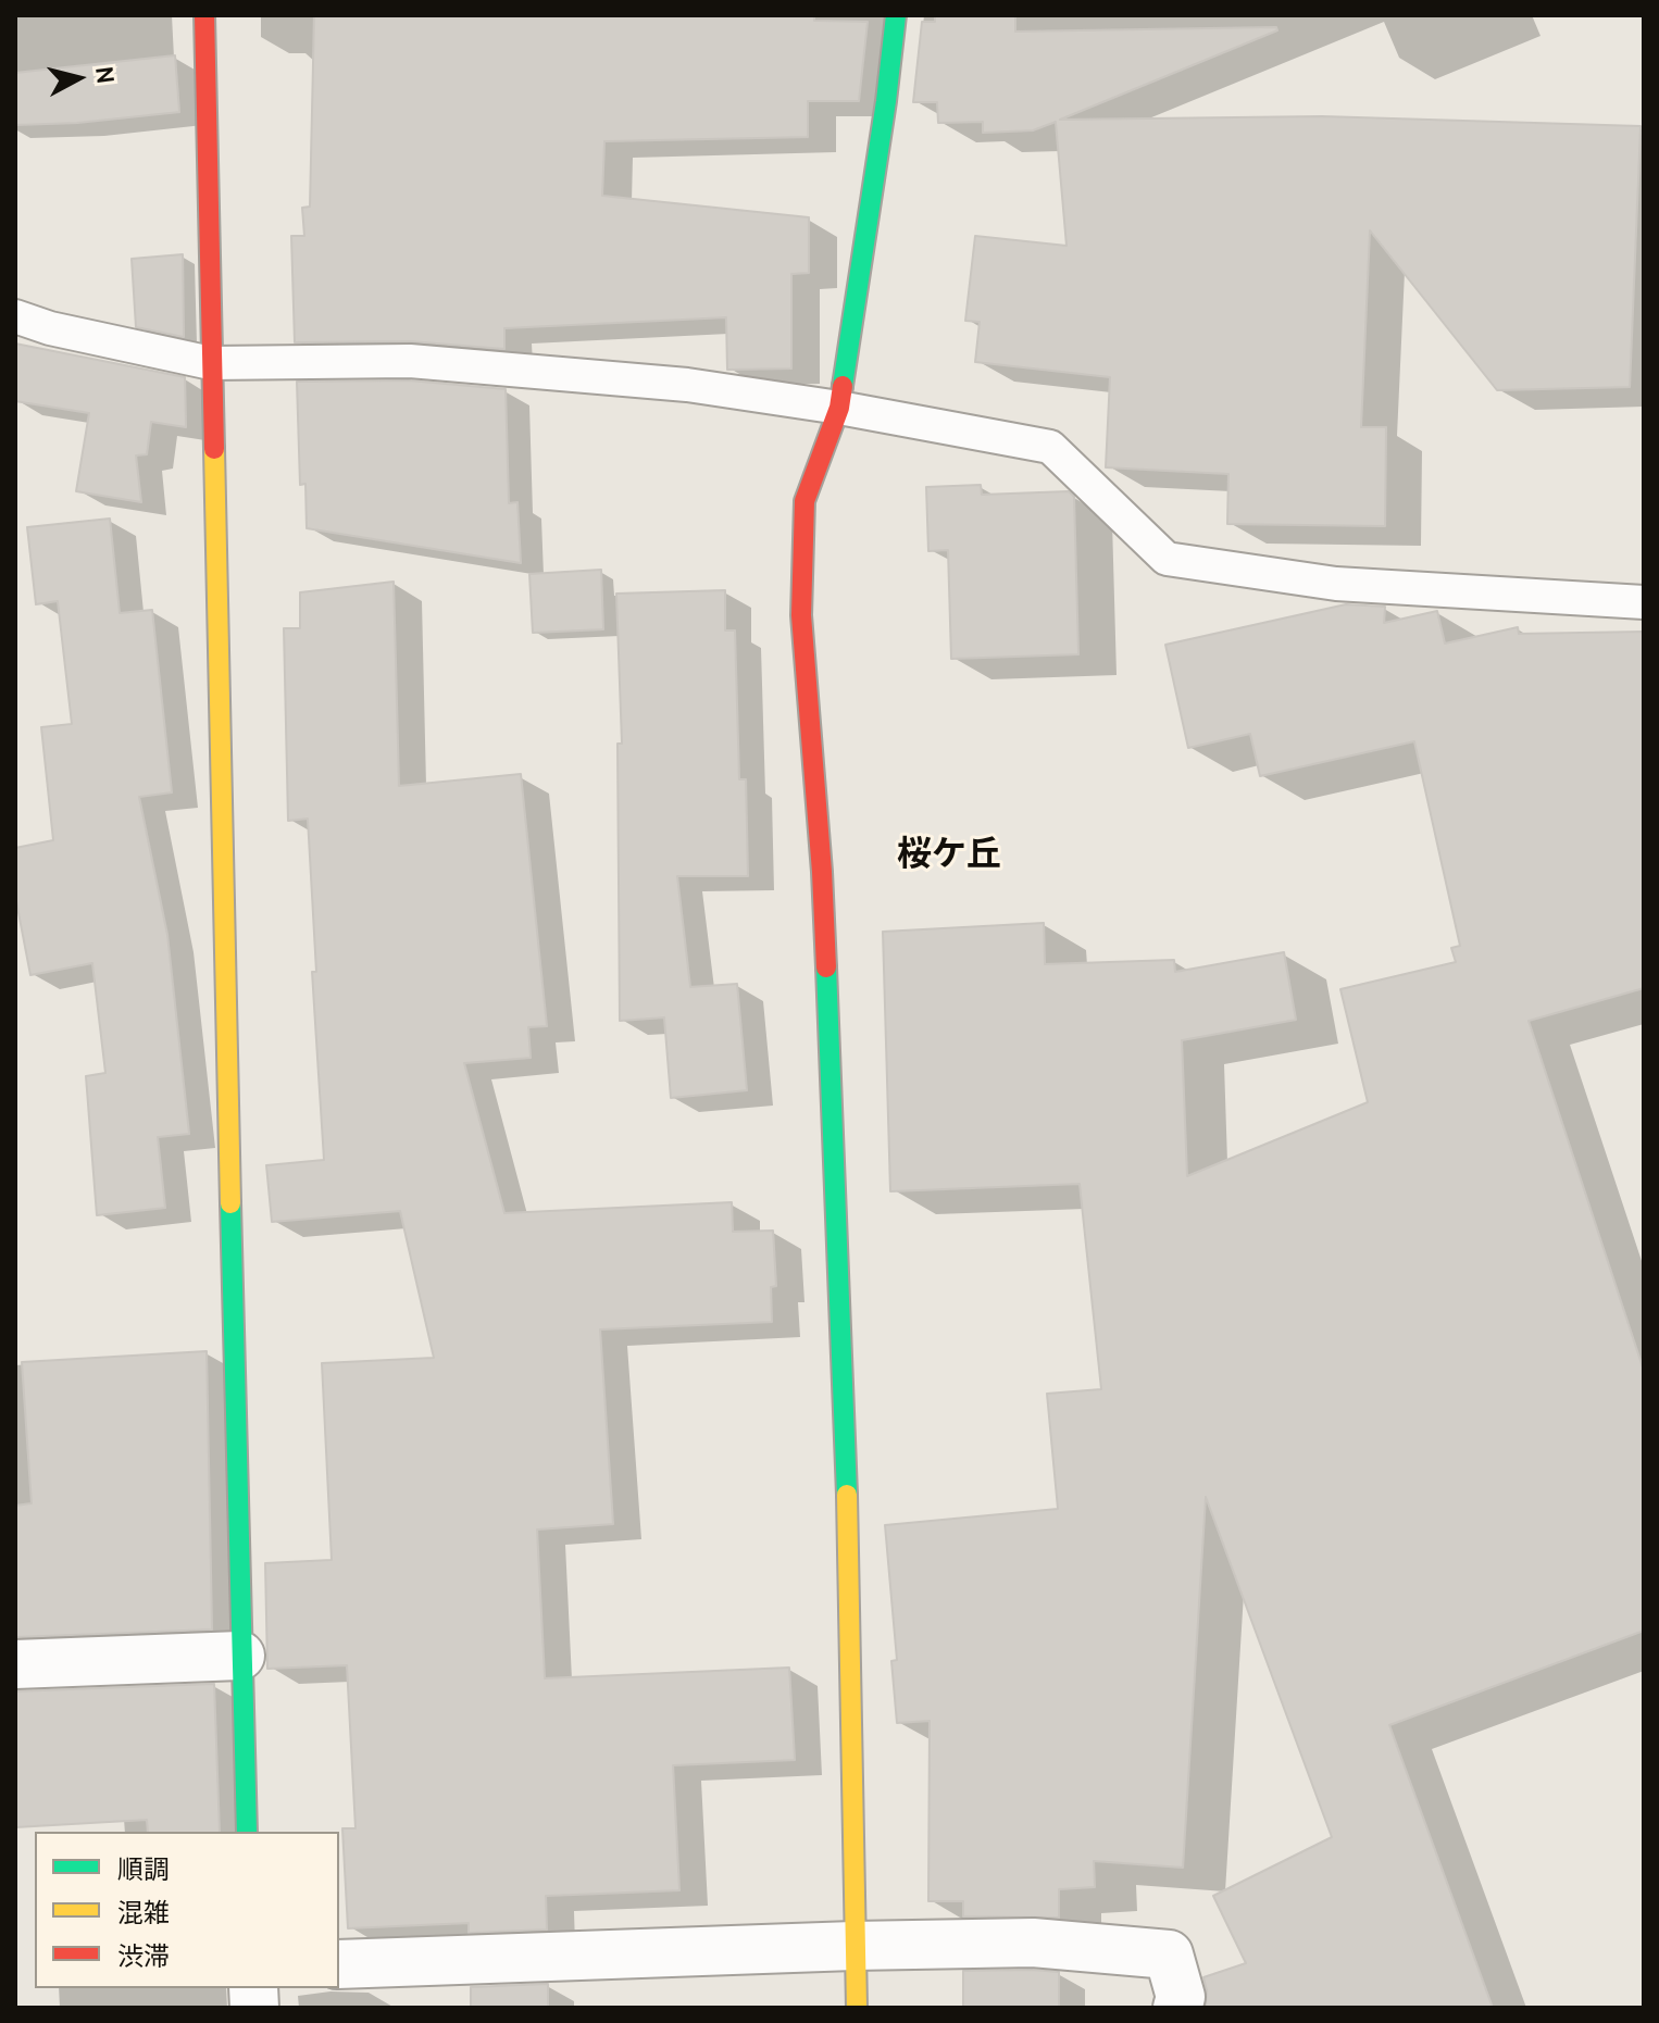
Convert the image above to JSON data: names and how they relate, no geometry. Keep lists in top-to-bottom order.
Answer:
{
  "districts": ["桜ケ丘"],
  "legend": ["順調", "混雑", "渋滞"],
  "north": "right"
}
